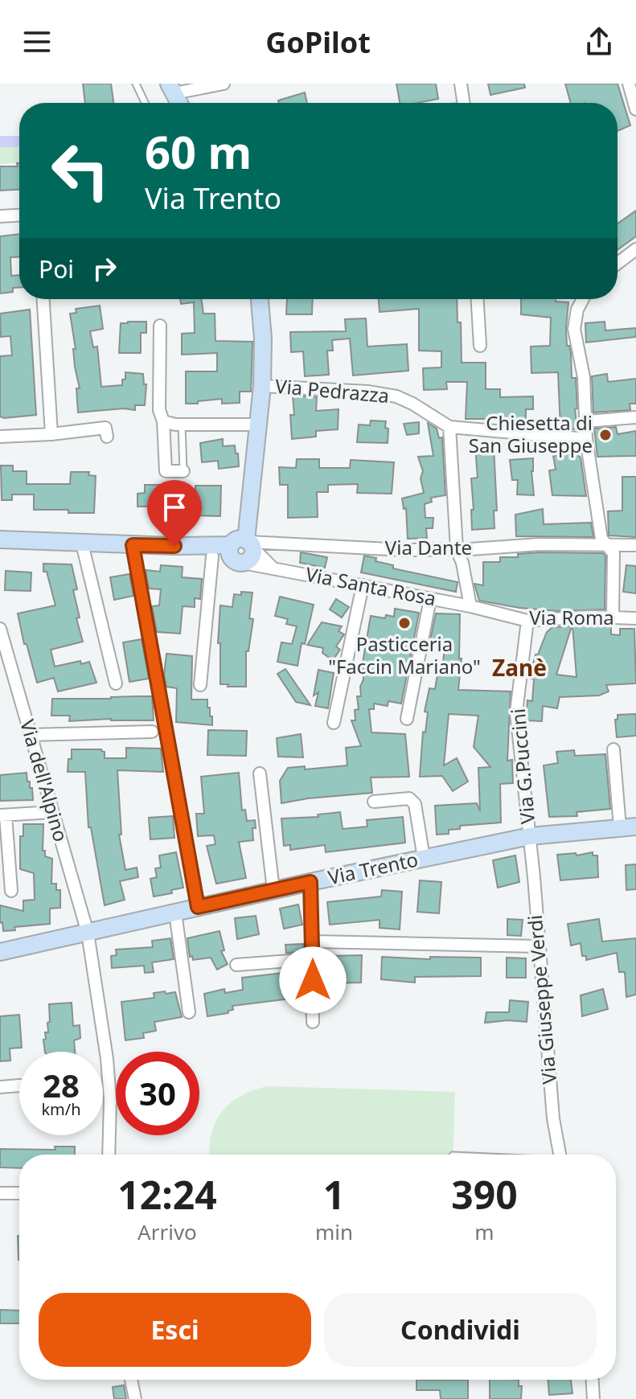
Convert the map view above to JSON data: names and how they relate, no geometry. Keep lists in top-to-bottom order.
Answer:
{
  "streets": {
    "street": [
      "Via Pedrazza",
      "Via Dante",
      "Via Santa Rosa",
      "Via Roma",
      "Via G.Puccini",
      "Via dell'Alpino",
      "Via Trento",
      "Via Giuseppe Verdi"
    ]
  },
  "crossings": [
    ["Via Dante", "Via Santa Rosa"],
    ["Via Santa Rosa", "Via Roma"],
    ["Via Roma", "Via G.Puccini"],
    ["Via G.Puccini", "Via Trento"],
    ["Via G.Puccini", "Via Giuseppe Verdi"],
    ["Via dell'Alpino", "Via Trento"],
    ["Via Trento", "Via Giuseppe Verdi"]
  ],
  "districts": ["Zanè"],
  "places": ["Chiesetta di San Giuseppe", "Pasticceria \"Faccin Mariano\""],
  "page": {
    "header": "GoPilot",
    "turn": ["60 m", "Via Trento"],
    "then": "Poi",
    "speed": "28 km/h",
    "limit": "30",
    "eta": [
      "12:24",
      "Arrivo",
      "1",
      "min",
      "390",
      "m"
    ],
    "buttons": ["Esci", "Condividi"]
  }
}
